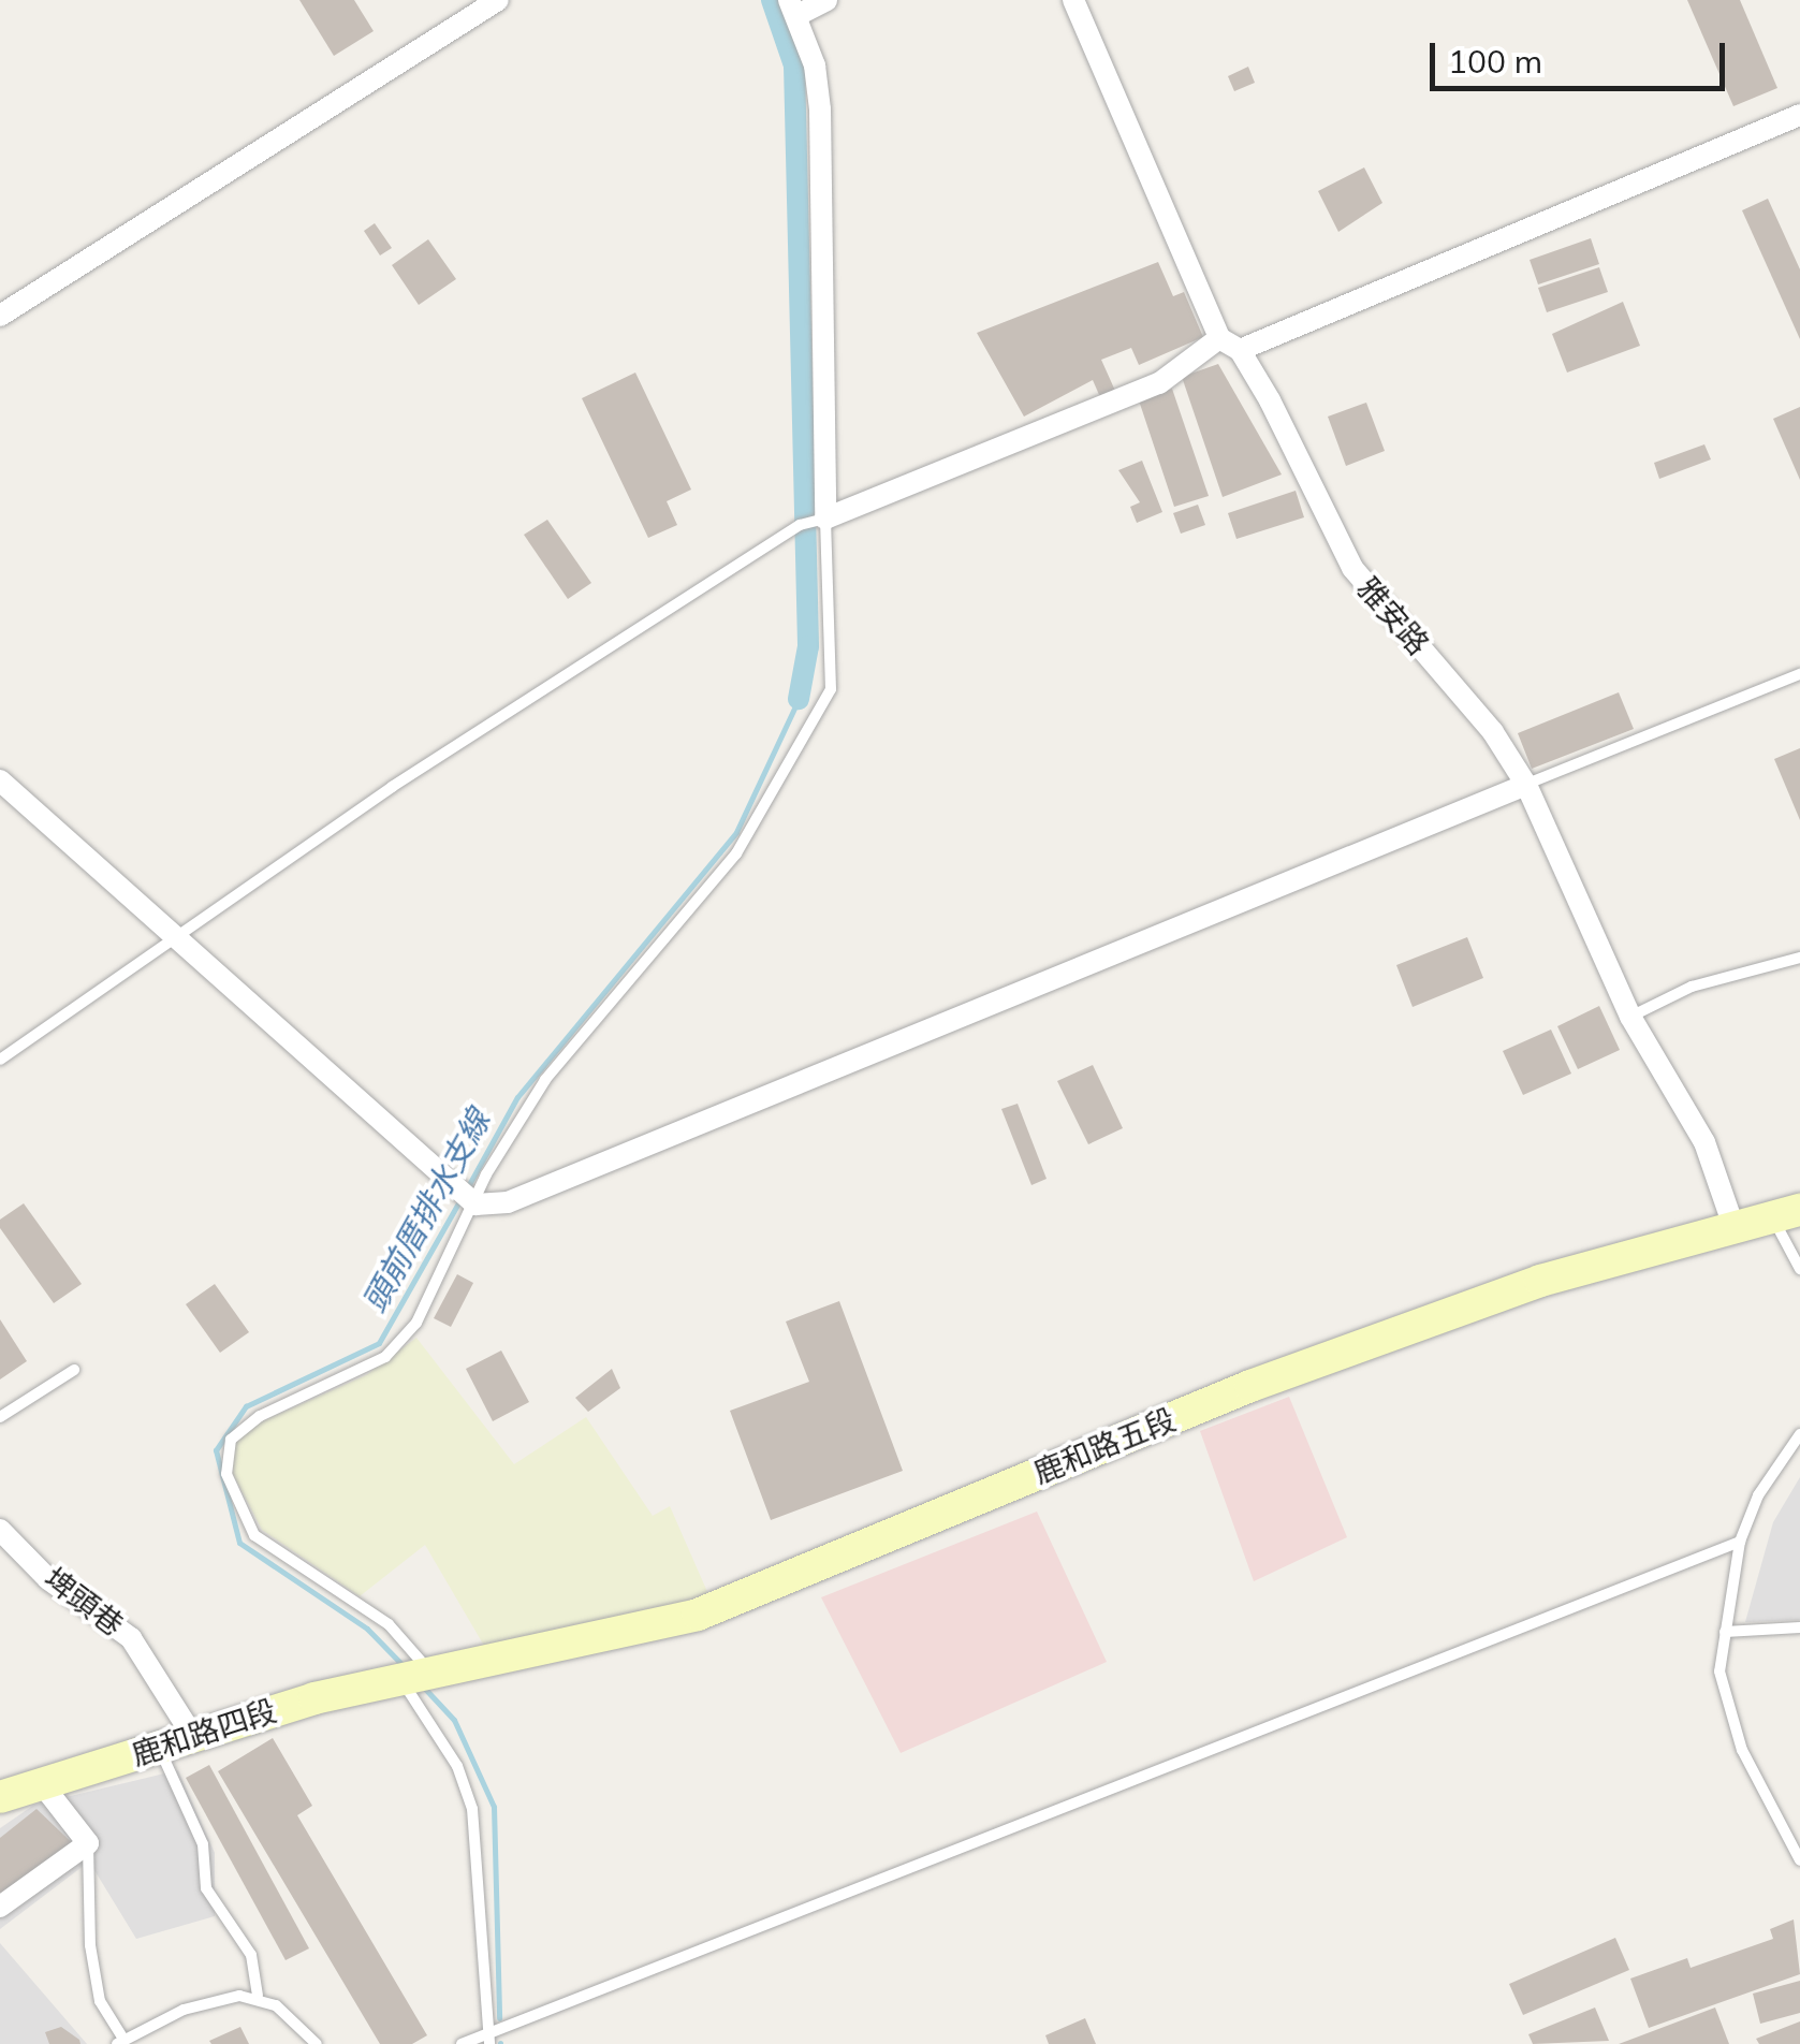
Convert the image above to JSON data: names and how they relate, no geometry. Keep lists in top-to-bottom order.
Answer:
{
  "streets": {
    "main road": ["鹿和路五段", "鹿和路四段"],
    "street": ["雅安路", "埤頭巷"]
  },
  "crossings": [
    ["雅安路", "鹿和路五段"],
    ["鹿和路五段", "鹿和路四段"],
    ["埤頭巷", "鹿和路四段"]
  ],
  "water": ["頭前厝排水支線"],
  "scale_bar": "100 m"
}
